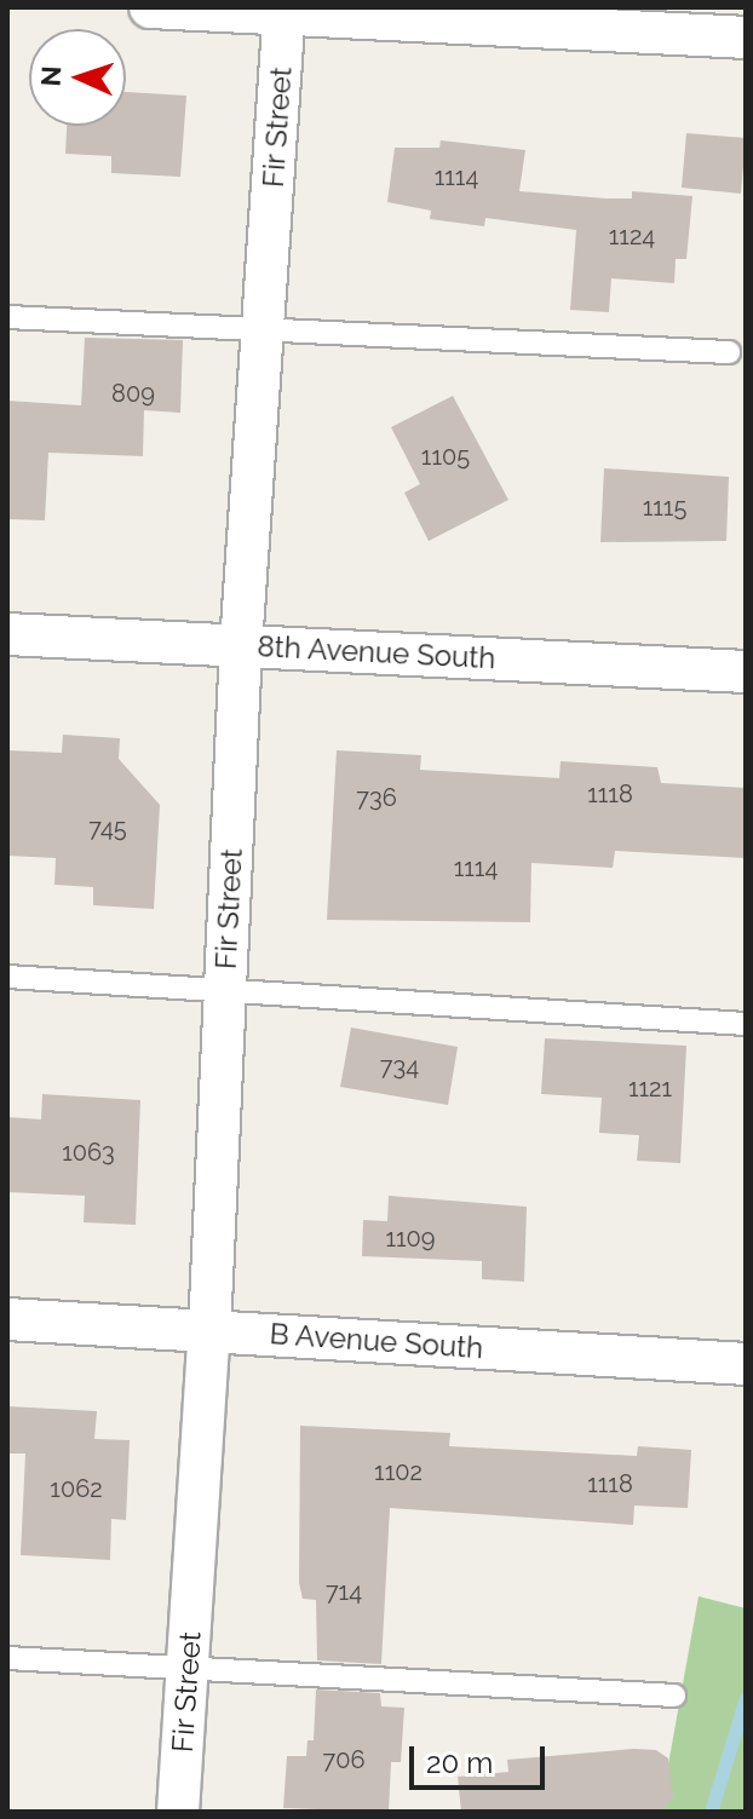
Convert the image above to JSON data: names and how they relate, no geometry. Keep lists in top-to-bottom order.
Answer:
{
  "streets": {
    "street": ["Fir Street", "8th Avenue South", "B Avenue South"]
  },
  "crossings": [
    ["Fir Street", "8th Avenue South"],
    ["Fir Street", "B Avenue South"]
  ],
  "house_numbers": [
    "1114",
    "1124",
    "809",
    "1105",
    "1115",
    "1118",
    "736",
    "745",
    "1114",
    "734",
    "1121",
    "1063",
    "1109",
    "1102",
    "1118",
    "1062",
    "714",
    "706"
  ],
  "scale_bar": "20 m",
  "north": "left"
}
